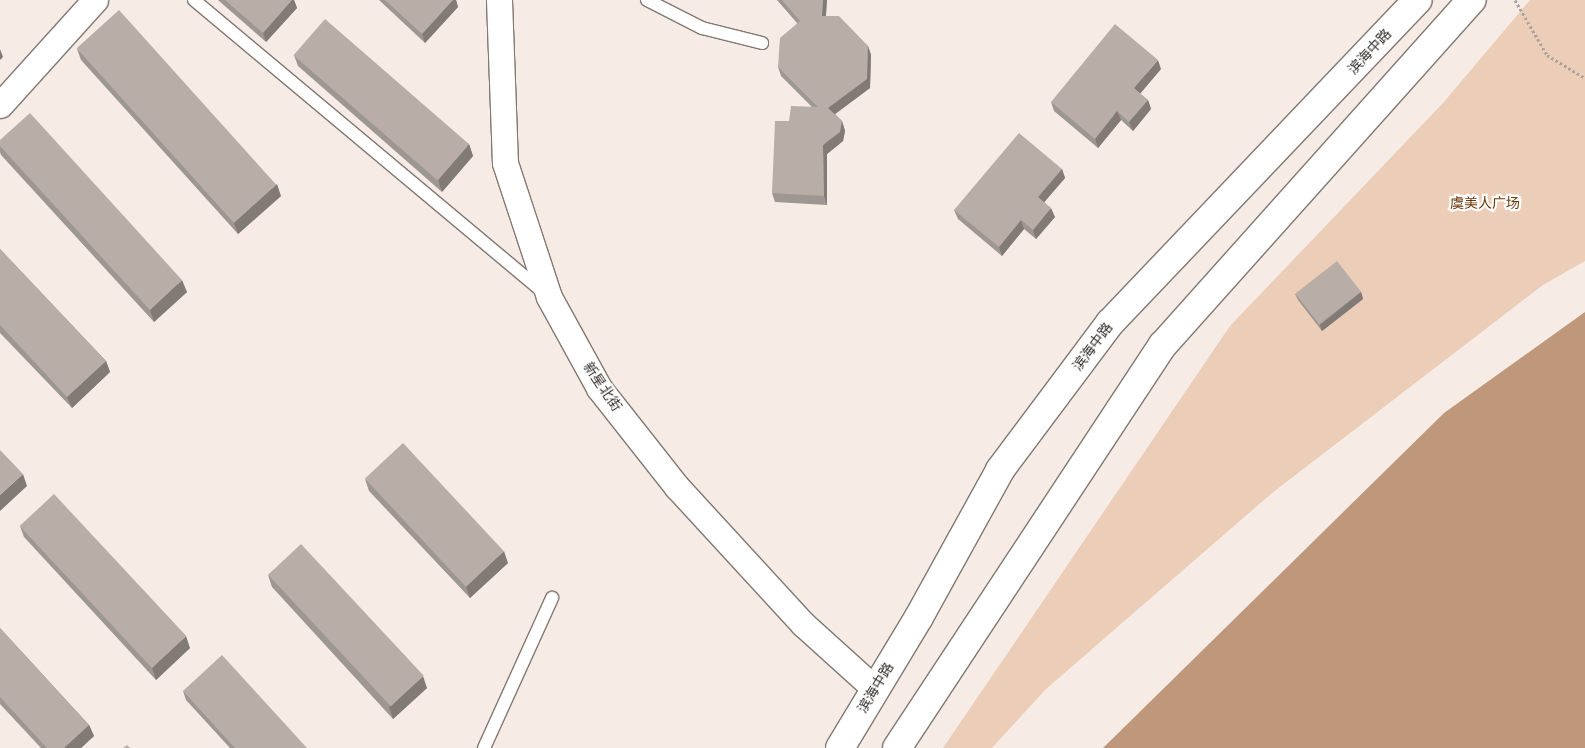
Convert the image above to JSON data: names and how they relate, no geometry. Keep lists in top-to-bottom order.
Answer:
{
  "streets": {
    "main road": ["滨海中路"],
    "street": ["新星北街"]
  },
  "crossings": [
    ["滨海中路", "新星北街"]
  ],
  "parks": ["虞美人广场"]
}
